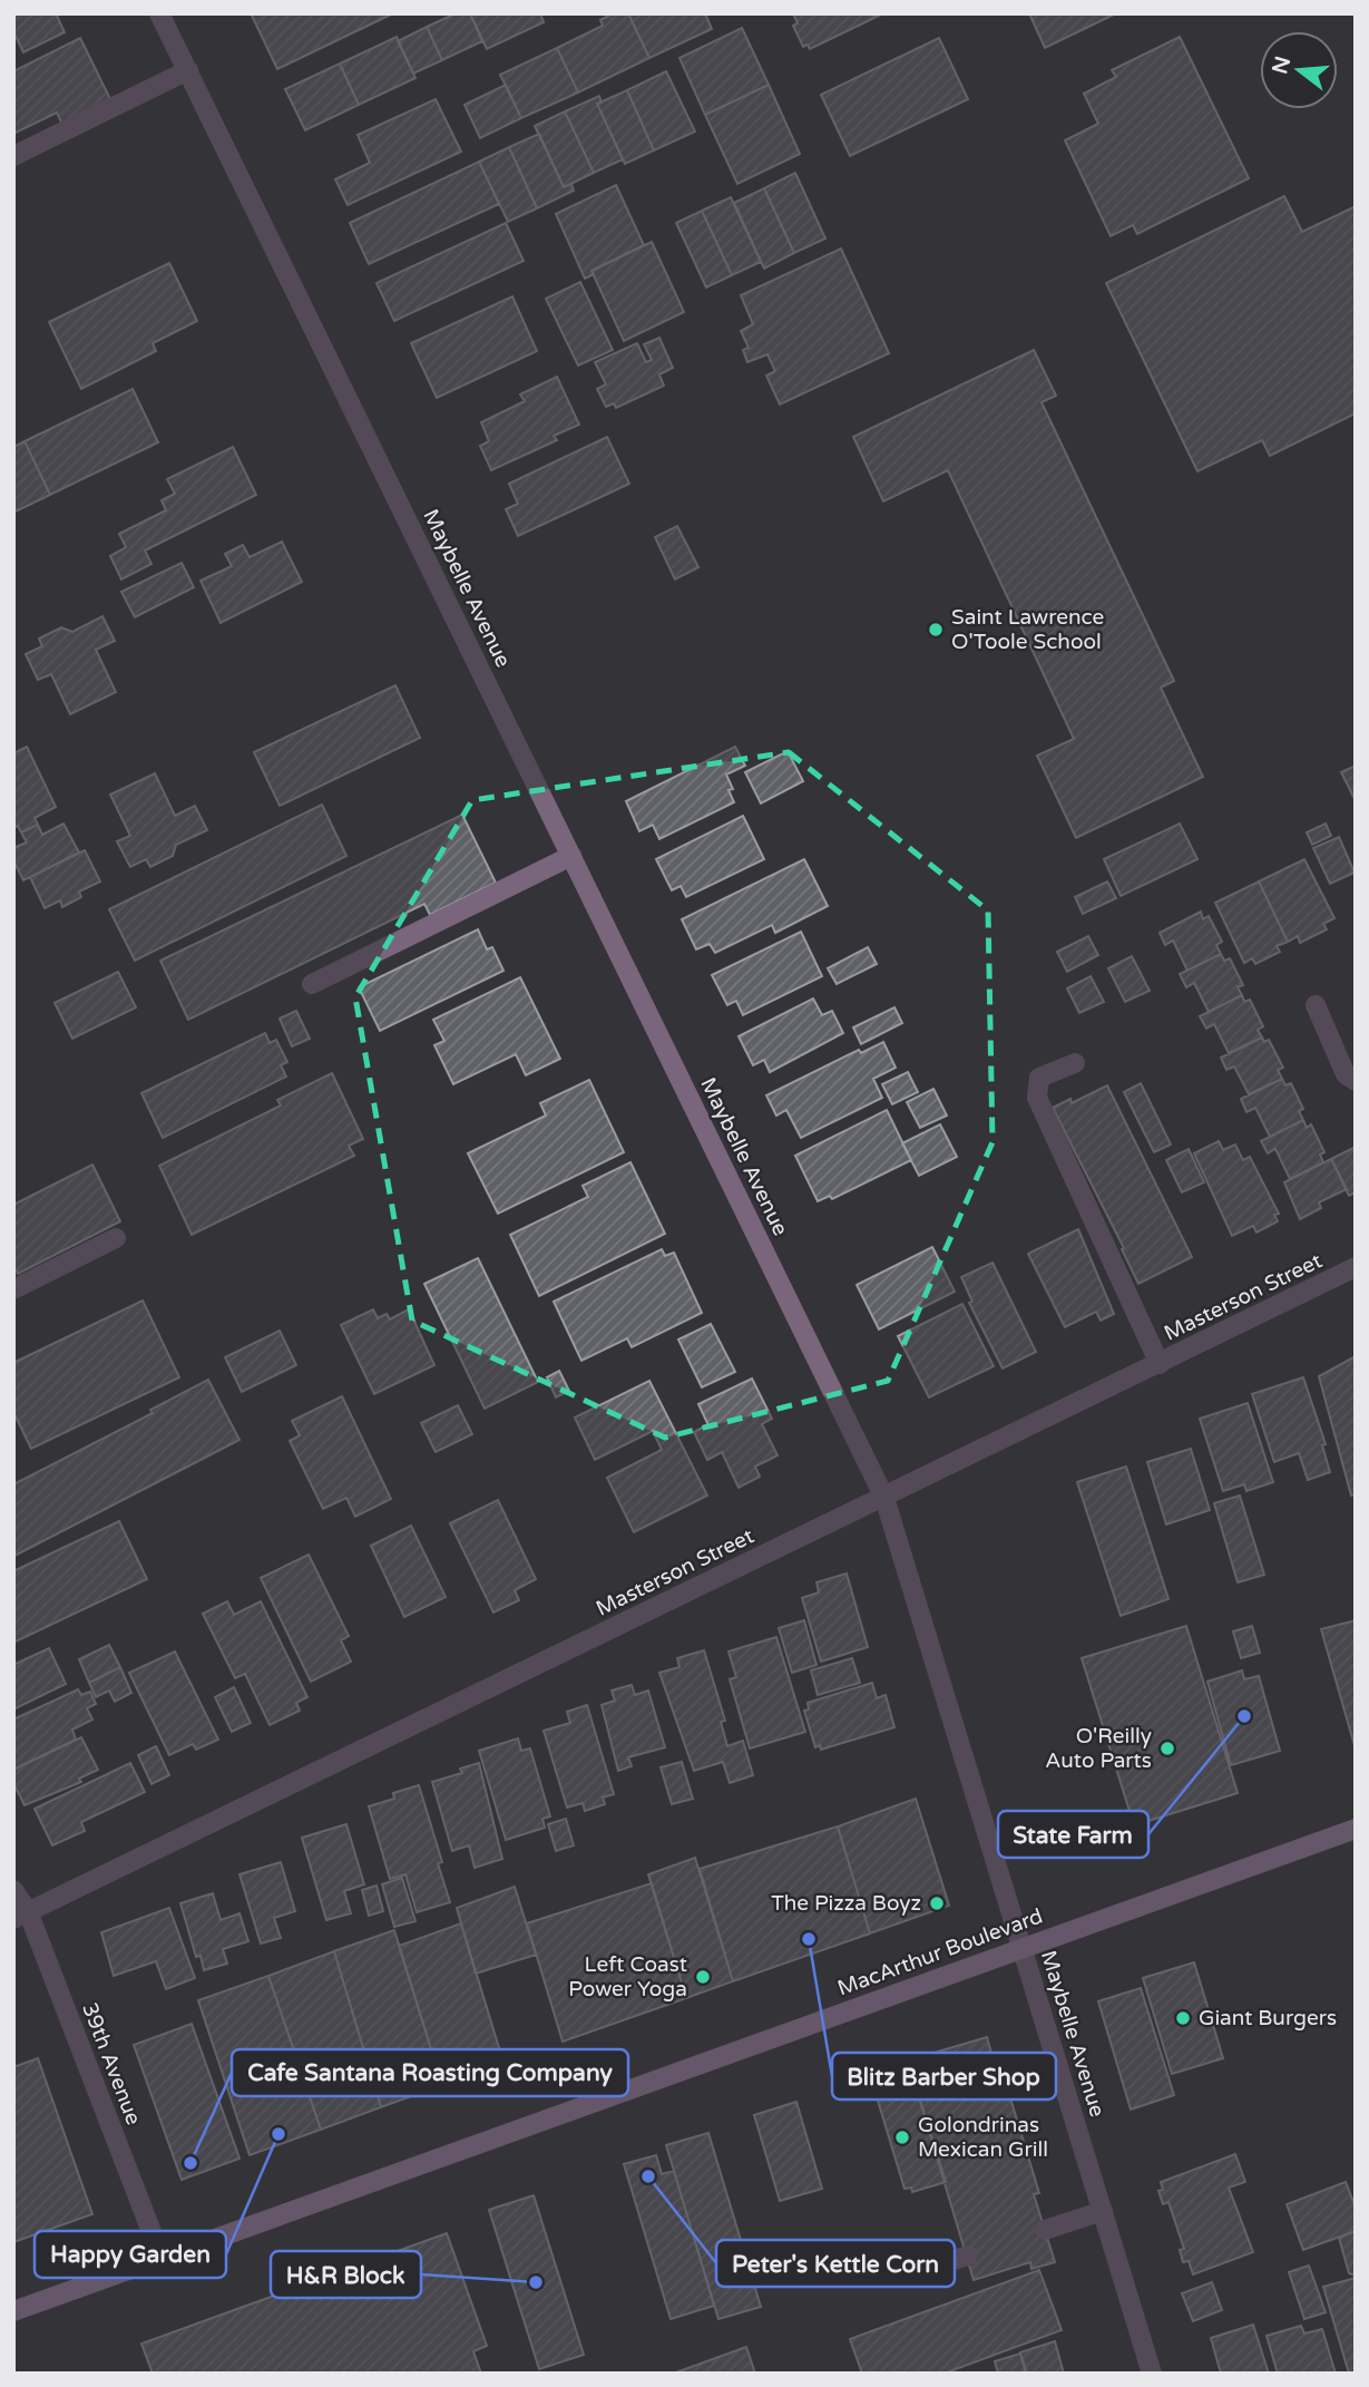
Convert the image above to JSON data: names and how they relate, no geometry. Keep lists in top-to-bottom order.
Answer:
{
  "streets": {
    "main road": ["MacArthur Boulevard"],
    "street": ["Maybelle Avenue", "Masterson Street", "39th Avenue"]
  },
  "crossings": [
    ["Maybelle Avenue", "Masterson Street"],
    ["Maybelle Avenue", "MacArthur Boulevard"],
    ["Masterson Street", "39th Avenue"],
    ["MacArthur Boulevard", "39th Avenue"]
  ],
  "places": [
    "Saint Lawrence O'Toole School",
    "State Farm",
    "O'Reilly Auto Parts",
    "The Pizza Boyz",
    "Blitz Barber Shop",
    "Left Coast Power Yoga",
    "Giant Burgers",
    "Happy Garden",
    "Golondrinas Mexican Grill",
    "Cafe Santana Roasting Company",
    "Peter's Kettle Corn",
    "H&R Block"
  ],
  "north": "left"
}
